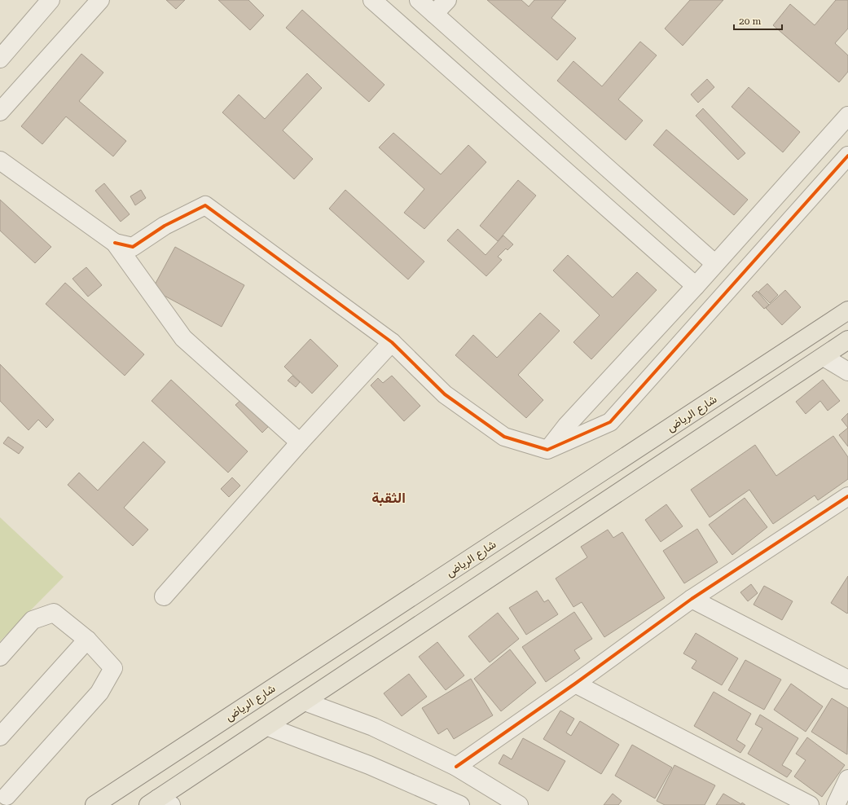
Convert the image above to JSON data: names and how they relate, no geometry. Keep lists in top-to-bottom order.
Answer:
{
  "streets": {
    "main road": ["شارع الرياض"]
  },
  "districts": ["الثقبة"],
  "scale_bar": "20 m"
}
